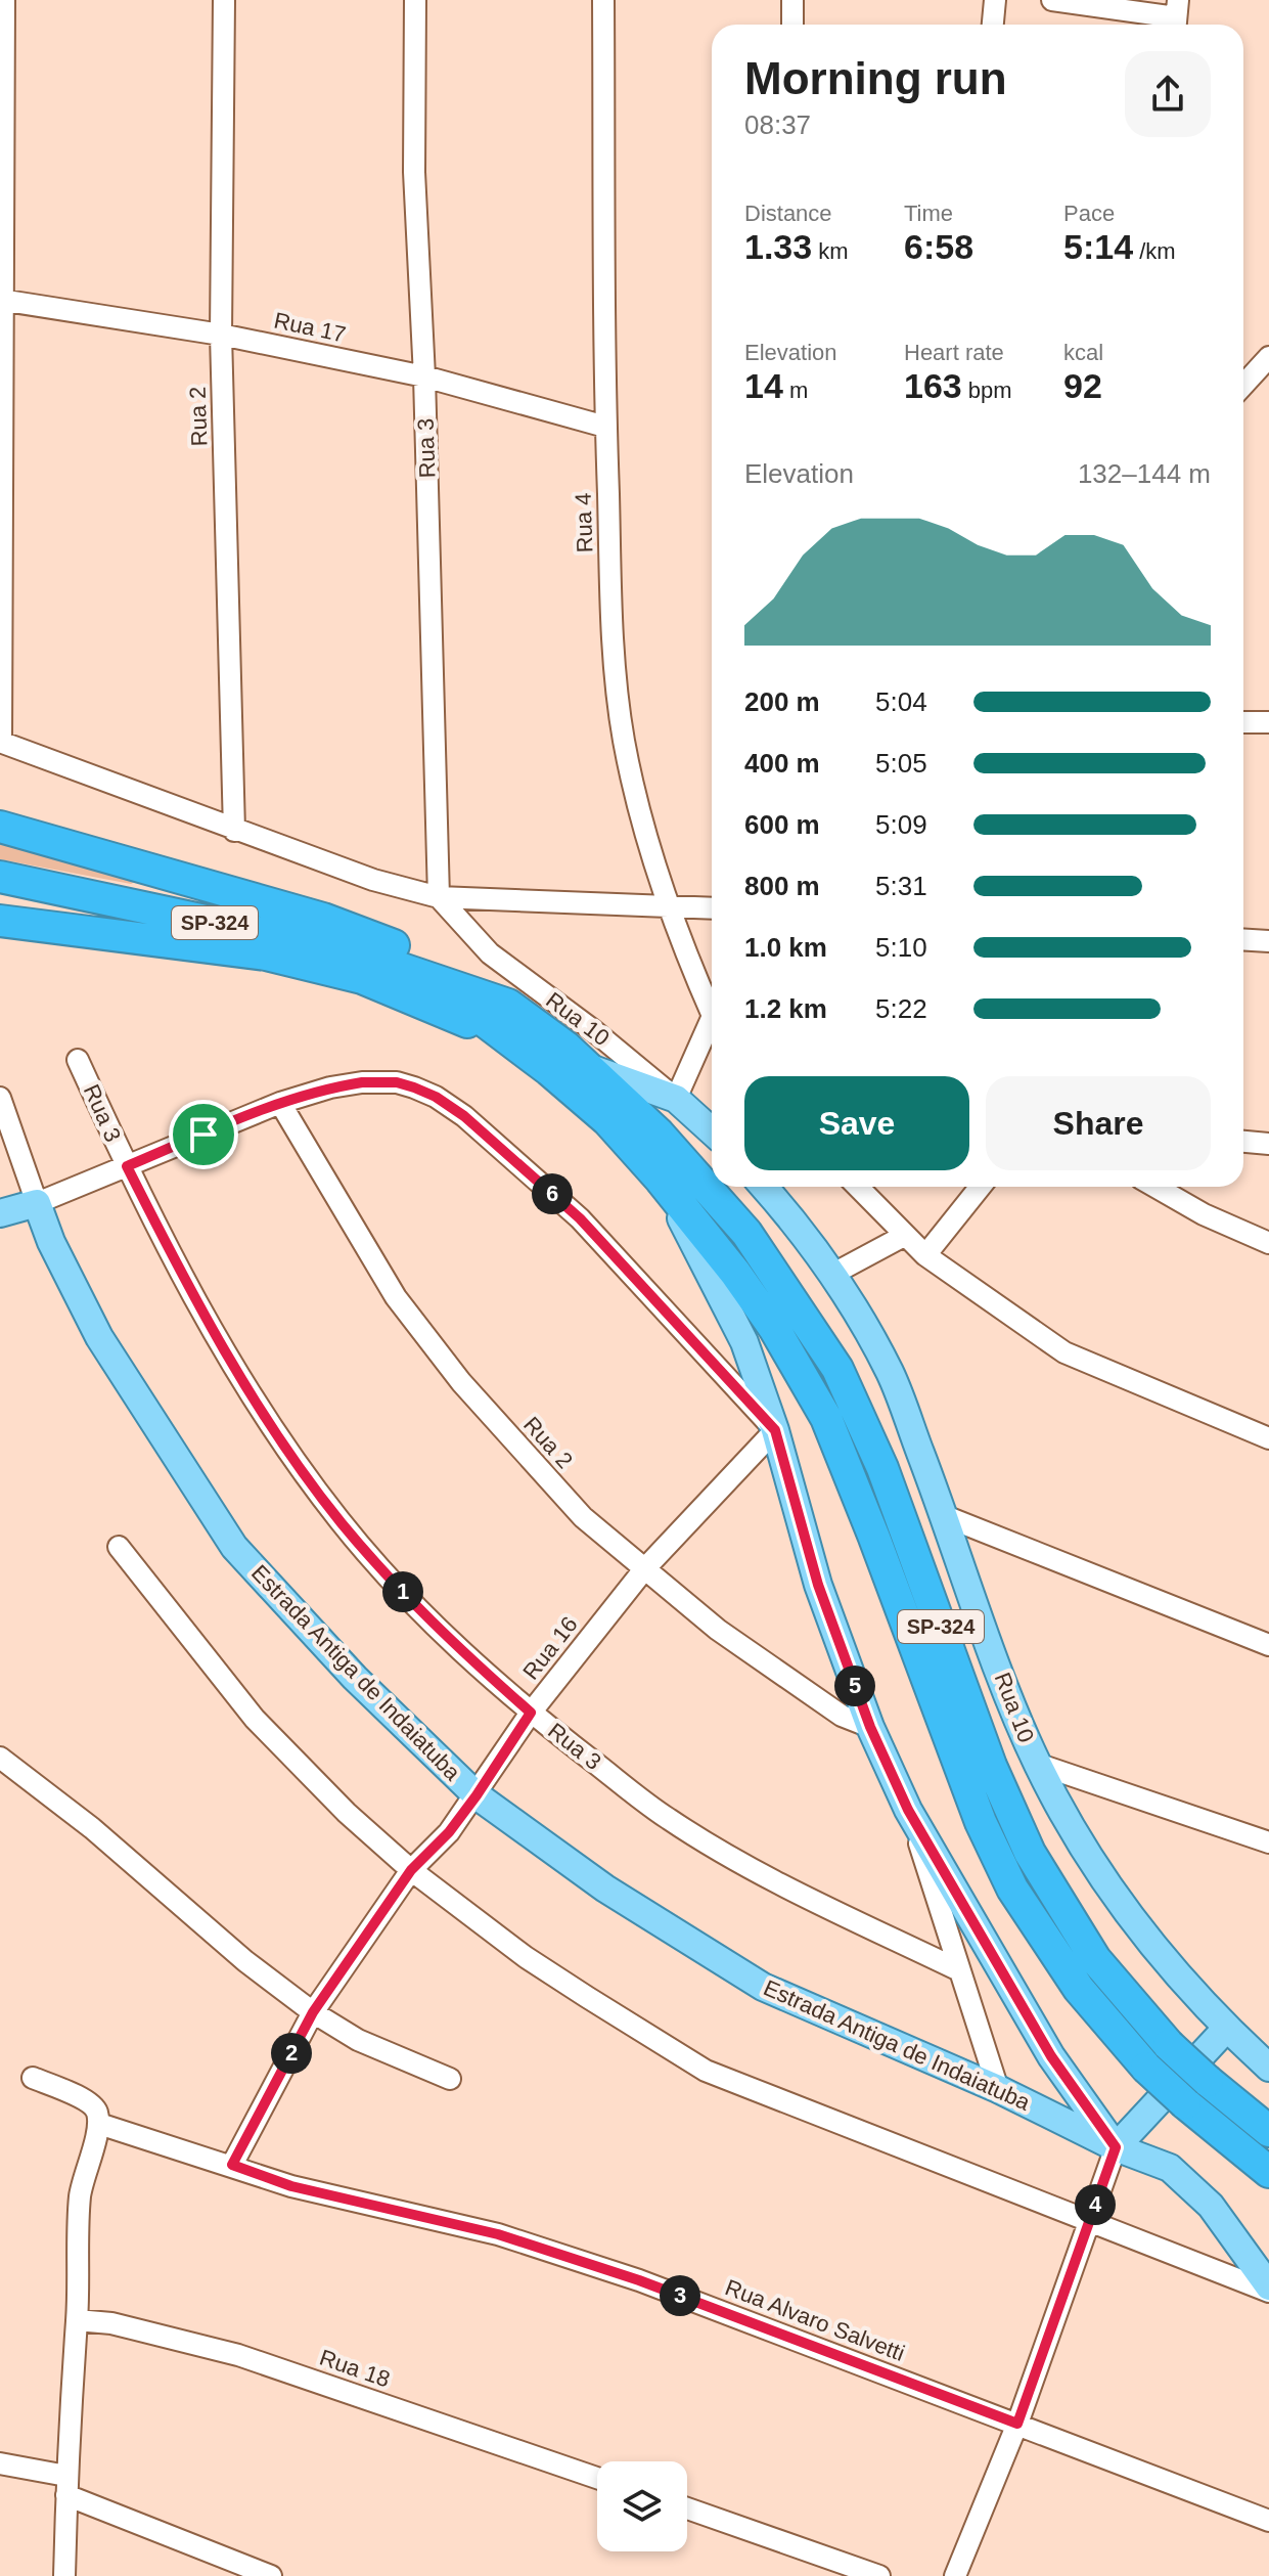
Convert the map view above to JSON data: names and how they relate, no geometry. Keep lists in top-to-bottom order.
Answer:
{
  "streets": {
    "highway": ["SP-324"],
    "main road": ["Rua 3", "Rua 10", "Estrada Antiga de Indaiatuba"],
    "street": [
      "Rua 17",
      "Rua 2",
      "Rua 4",
      "Rua 16",
      "Rua Alvaro Salvetti",
      "Rua 18"
    ]
  },
  "crossings": [
    ["Rua 17", "Rua 2"],
    ["Rua 17", "Rua 3"],
    ["Rua 17", "Rua 4"],
    ["Rua 2", "Rua 3"],
    ["Rua 2", "Rua 16"],
    ["Rua 3", "Rua 10"],
    ["Rua 3", "Rua 16"],
    ["Rua 3", "Estrada Antiga de Indaiatuba"],
    ["Rua 16", "Estrada Antiga de Indaiatuba"],
    ["Rua 16", "Rua Alvaro Salvetti"]
  ],
  "page": {
    "heading": ["Morning run", "08:37"],
    "stats": [
      ["Distance", "1.33 km"],
      ["Time", "6:58"],
      ["Pace", "5:14 /km"],
      ["Elevation", "14 m"],
      ["Heart rate", "163 bpm"],
      ["kcal", "92"]
    ],
    "chart": ["Elevation", "132–144 m"],
    "list": [
      {
        "name": "200 m",
        "note": "5:04"
      },
      {
        "name": "400 m",
        "note": "5:05"
      },
      {
        "name": "600 m",
        "note": "5:09"
      },
      {
        "name": "800 m",
        "note": "5:31"
      },
      {
        "name": "1.0 km",
        "note": "5:10"
      },
      {
        "name": "1.2 km",
        "note": "5:22"
      }
    ],
    "buttons": ["Save", "Share"],
    "pins": [
      "6",
      "1",
      "5",
      "2",
      "4",
      "3"
    ]
  }
}
